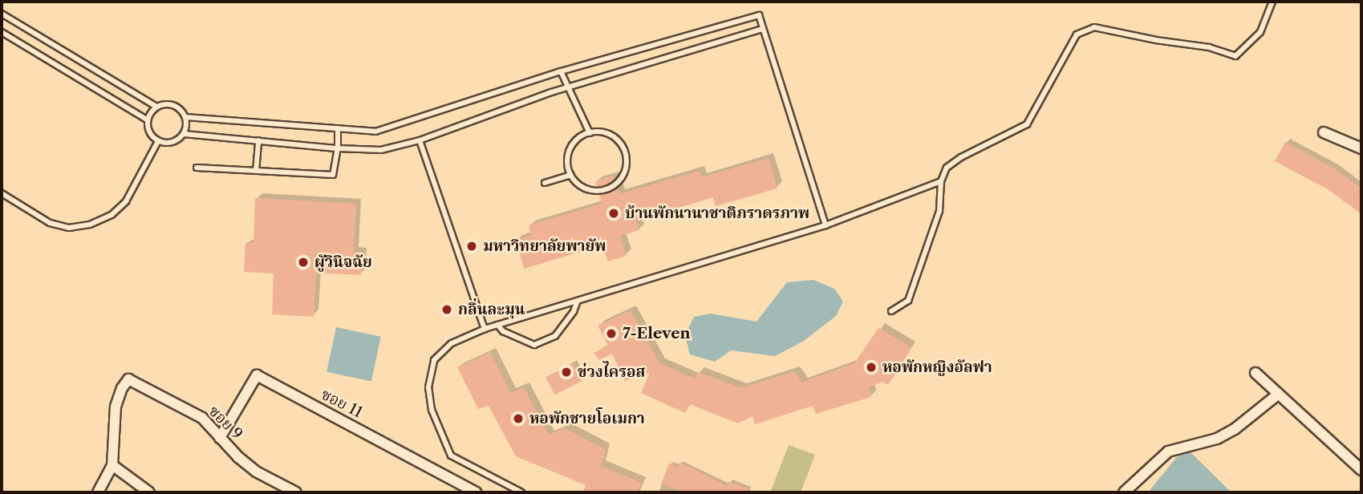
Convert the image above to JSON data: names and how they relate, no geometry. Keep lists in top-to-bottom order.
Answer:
{
  "streets": {
    "street": ["ซอย 11", "ซอย 9"]
  },
  "crossings": [
    ["ซอย 11", "ซอย 9"]
  ],
  "places": [
    "บ้านพักนานาชาติภราดรภาพ",
    "มหาวิทยาลัยพายัพ",
    "ผัูวินิจฉัย",
    "กลิ่นละมุน",
    "7-Eleven",
    "หอพักหญิงอัลฟา",
    "ข่วงไครอส",
    "หอพักชายโอเมกา"
  ]
}
